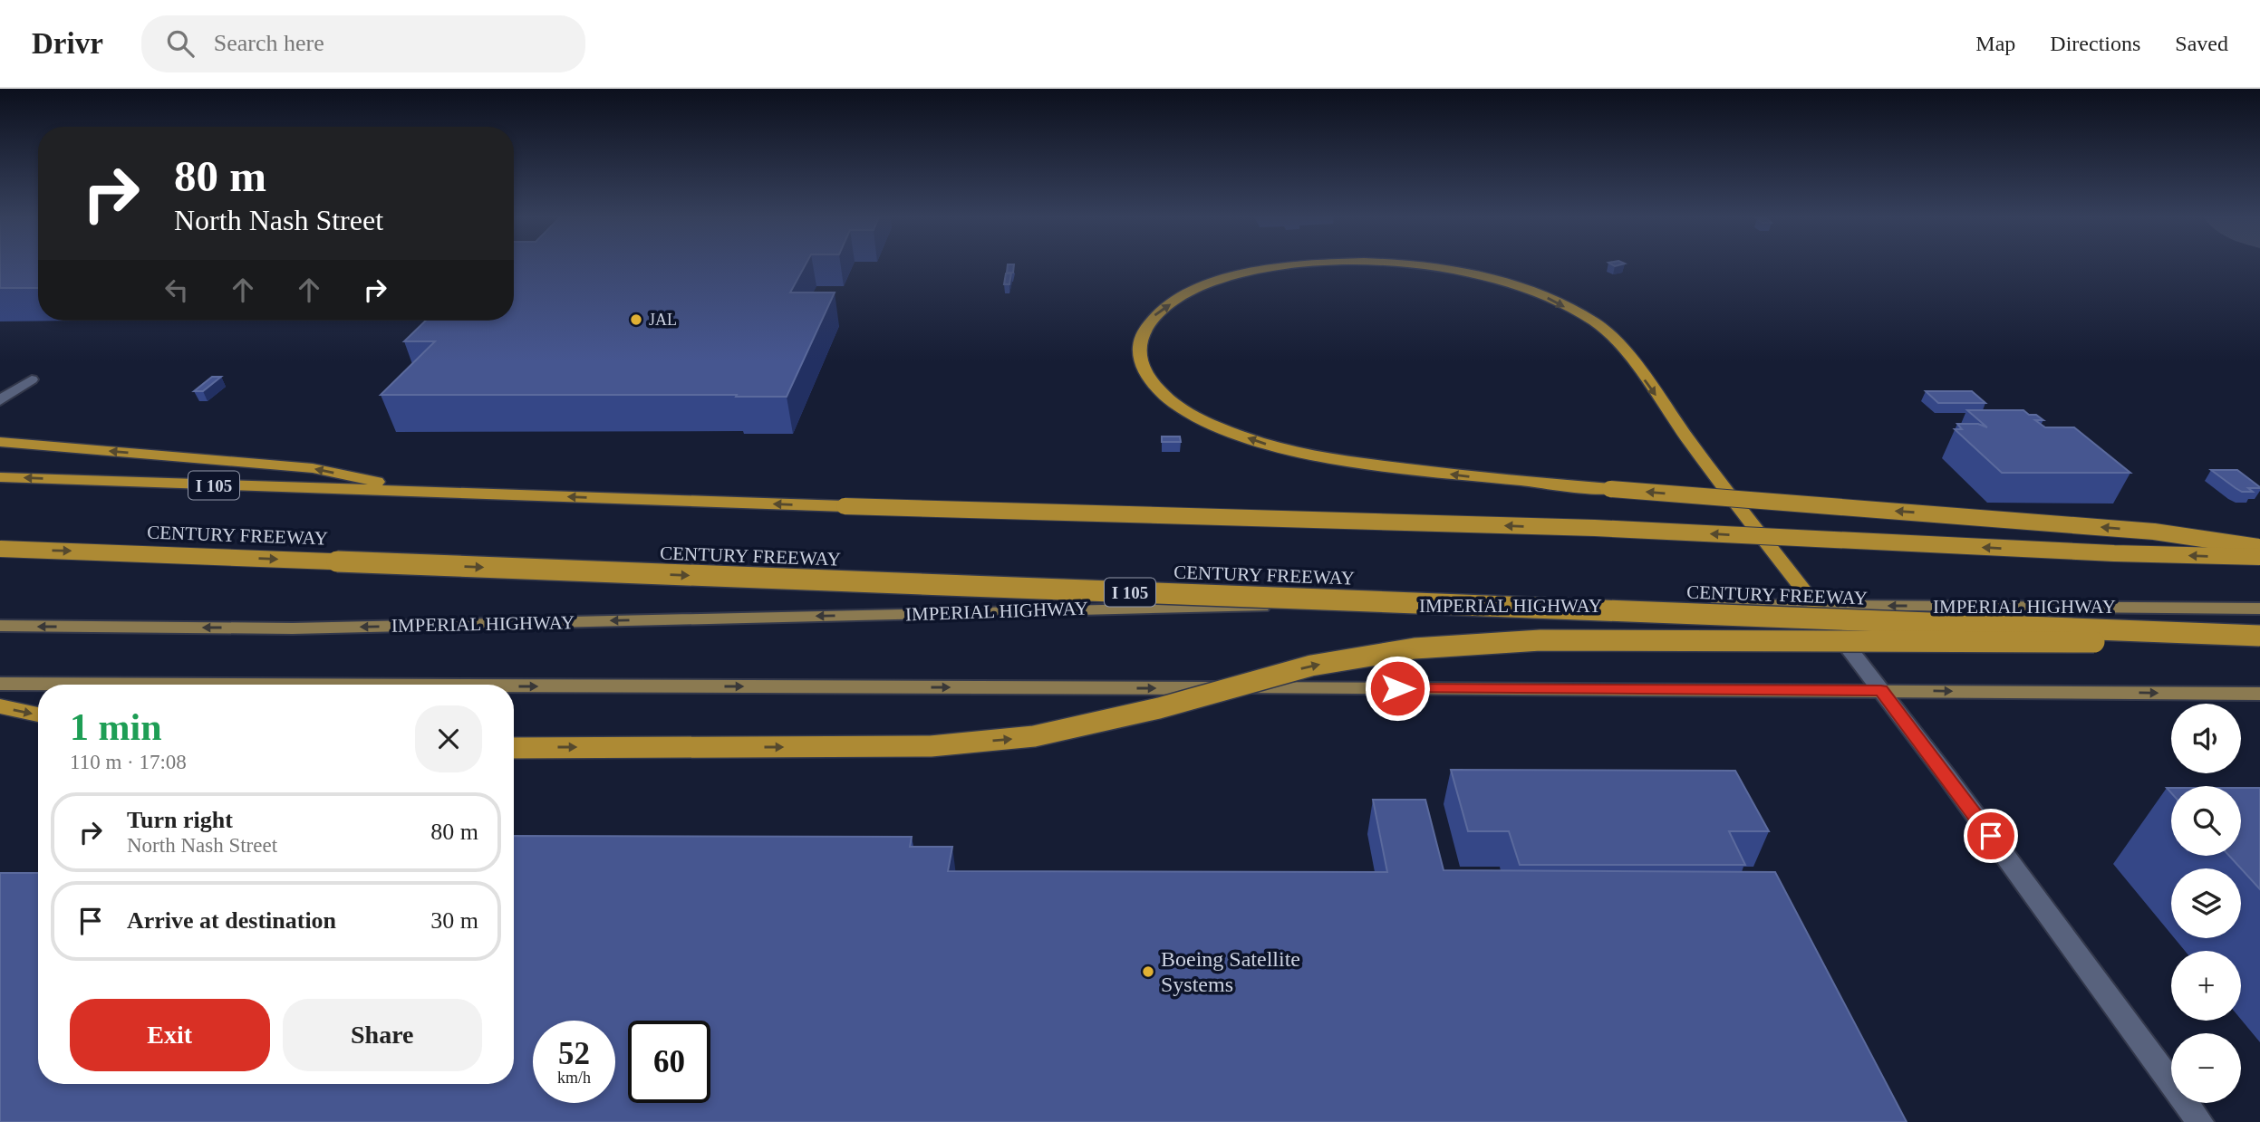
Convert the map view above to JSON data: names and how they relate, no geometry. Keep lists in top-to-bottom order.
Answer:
{
  "streets": {
    "highway": ["I 105", "CENTURY FREEWAY"],
    "main road": ["IMPERIAL HIGHWAY"]
  },
  "places": ["JAL", "Boeing Satellite Systems"],
  "page": {
    "header": "Drivr",
    "search": "Search here",
    "nav": ["Map", "Directions", "Saved"],
    "turn": ["80 m", "North Nash Street"],
    "heading": ["1 min", "110 m · 17:08"],
    "map_buttons": ["+", "−"],
    "list": [
      {
        "name": "Turn right",
        "note": "North Nash Street",
        "value": "80 m"
      },
      {
        "name": "Arrive at destination",
        "value": "30 m"
      }
    ],
    "buttons": ["Exit", "Share"],
    "speed": "52 km/h",
    "limit": "60"
  }
}
